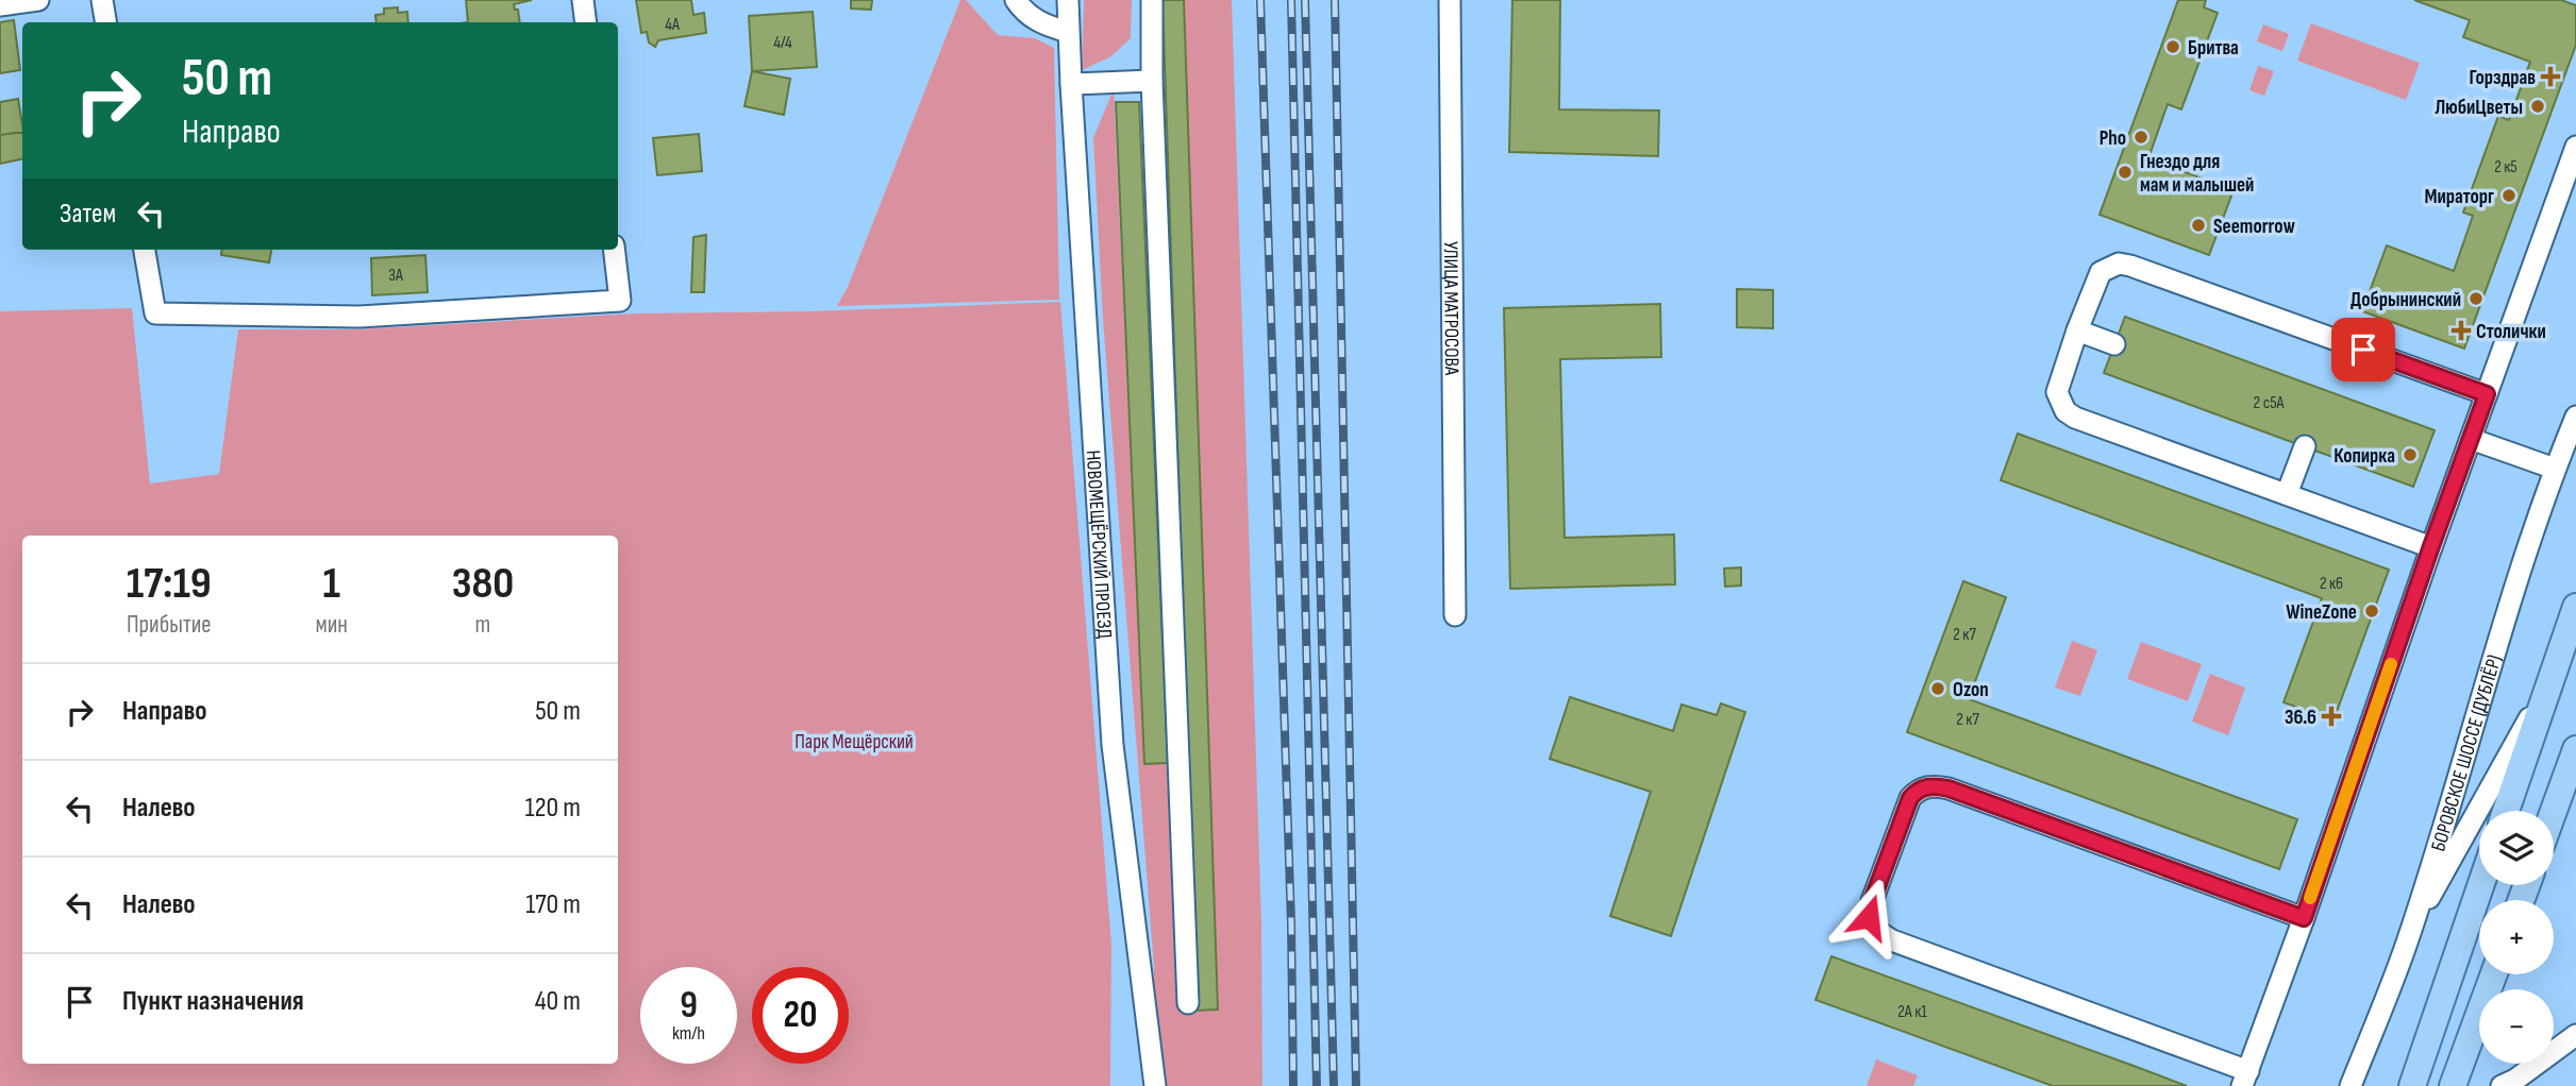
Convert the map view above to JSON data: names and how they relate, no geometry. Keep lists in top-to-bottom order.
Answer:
{
  "streets": {
    "street": ["УЛИЦА МАТРОСОВА", "НОВОМЕЩЁРСКИЙ ПРОЕЗД", "БОРОВСКОЕ ШОССЕ (ДУБЛЁР)"]
  },
  "parks": ["Парк Мещёрский"],
  "places": {
    "other": [
      "Бритва",
      "ЛюбиЦветы",
      "Pho",
      "Гнездо для мам и малышей",
      "Мираторг",
      "Seemorrow",
      "Добрынинский",
      "Копирка",
      "WineZone",
      "Ozon"
    ],
    "health": ["Горздрав", "Столички", "36.6"]
  },
  "house_numbers": [
    "4А",
    "4/4",
    "2 к5",
    "3А",
    "2 с5А",
    "2 к6",
    "2 к7",
    "2 к7",
    "2А к1"
  ],
  "page": {
    "turn": ["50 m", "Направо"],
    "then": "Затем",
    "eta": [
      "17:19",
      "Прибытие",
      "1",
      "мин",
      "380",
      "m"
    ],
    "list": [
      {
        "name": "Направо",
        "value": "50 m"
      },
      {
        "name": "Налево",
        "value": "120 m"
      },
      {
        "name": "Налево",
        "value": "170 m"
      },
      {
        "name": "Пункт назначения",
        "value": "40 m"
      }
    ],
    "map_buttons": ["+", "−"],
    "speed": "9 km/h",
    "limit": "20"
  }
}
